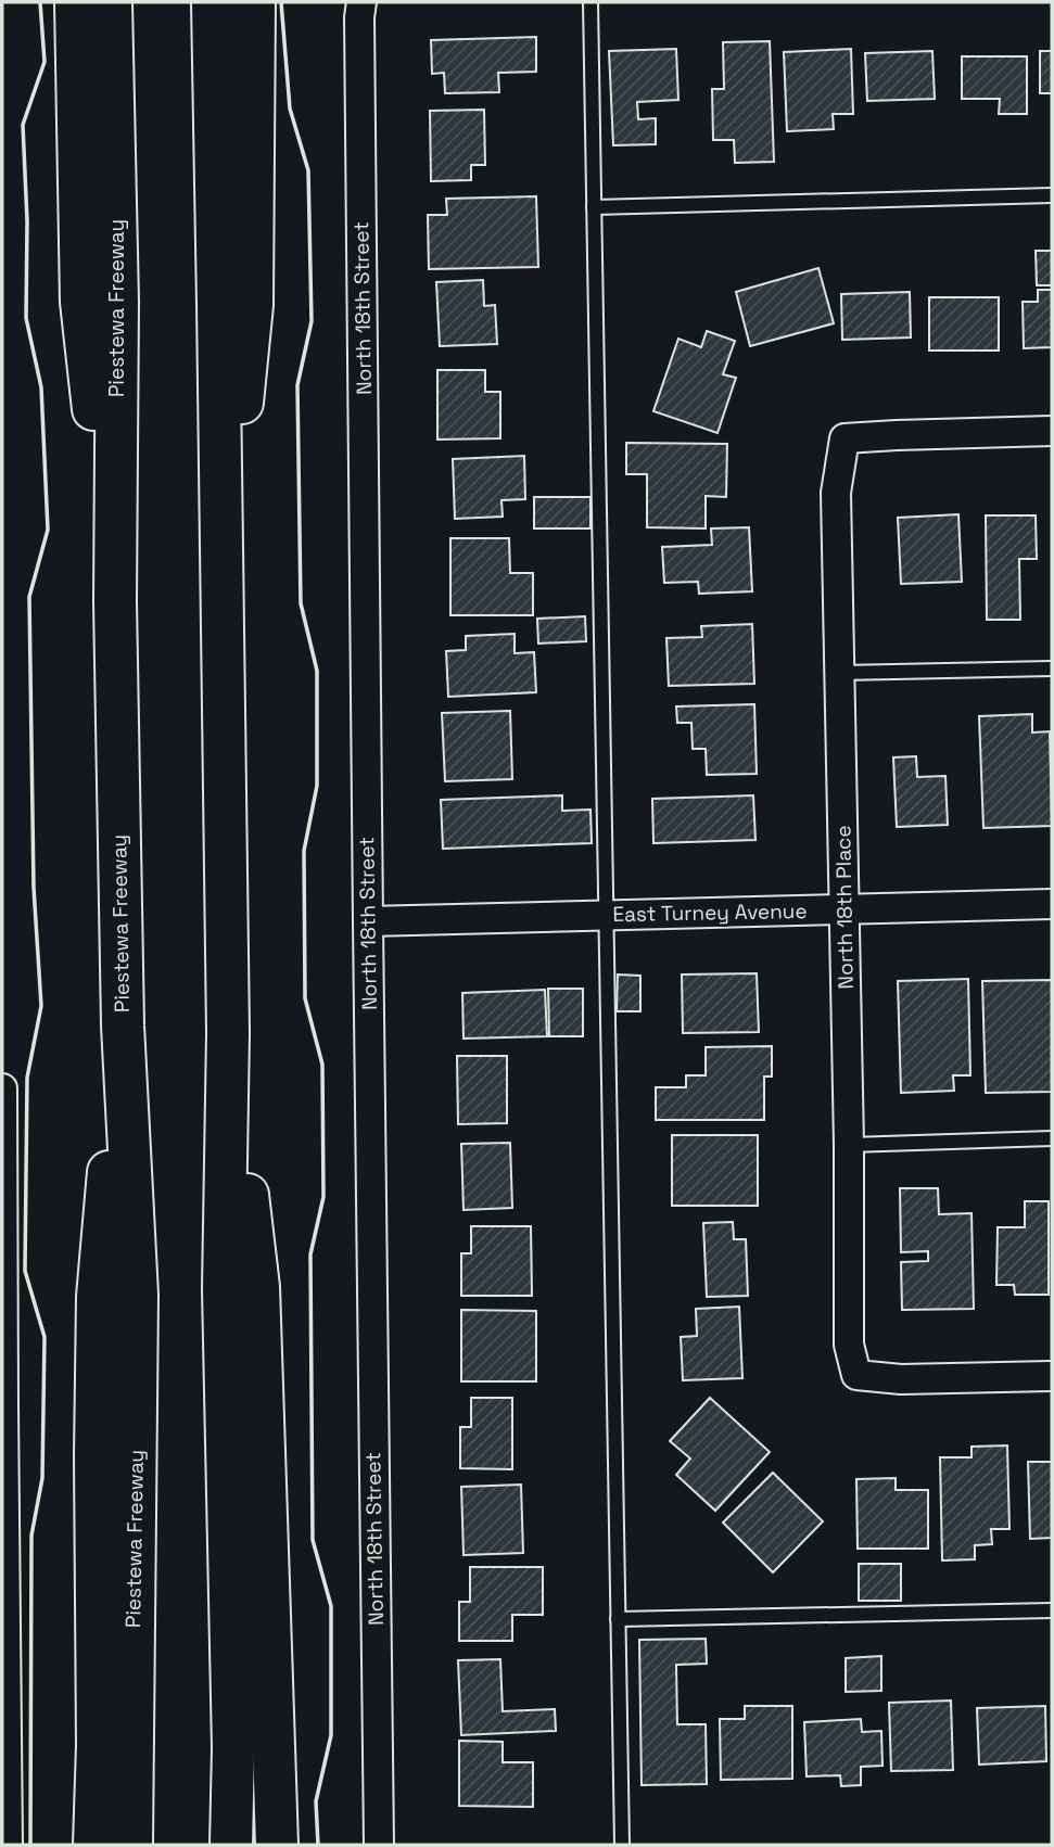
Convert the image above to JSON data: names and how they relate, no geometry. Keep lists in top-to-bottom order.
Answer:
{
  "streets": {
    "highway": ["Piestewa Freeway"],
    "street": ["North 18th Street", "North 18th Place", "East Turney Avenue"]
  },
  "crossings": [
    ["North 18th Street", "East Turney Avenue"],
    ["North 18th Place", "East Turney Avenue"]
  ]
}
